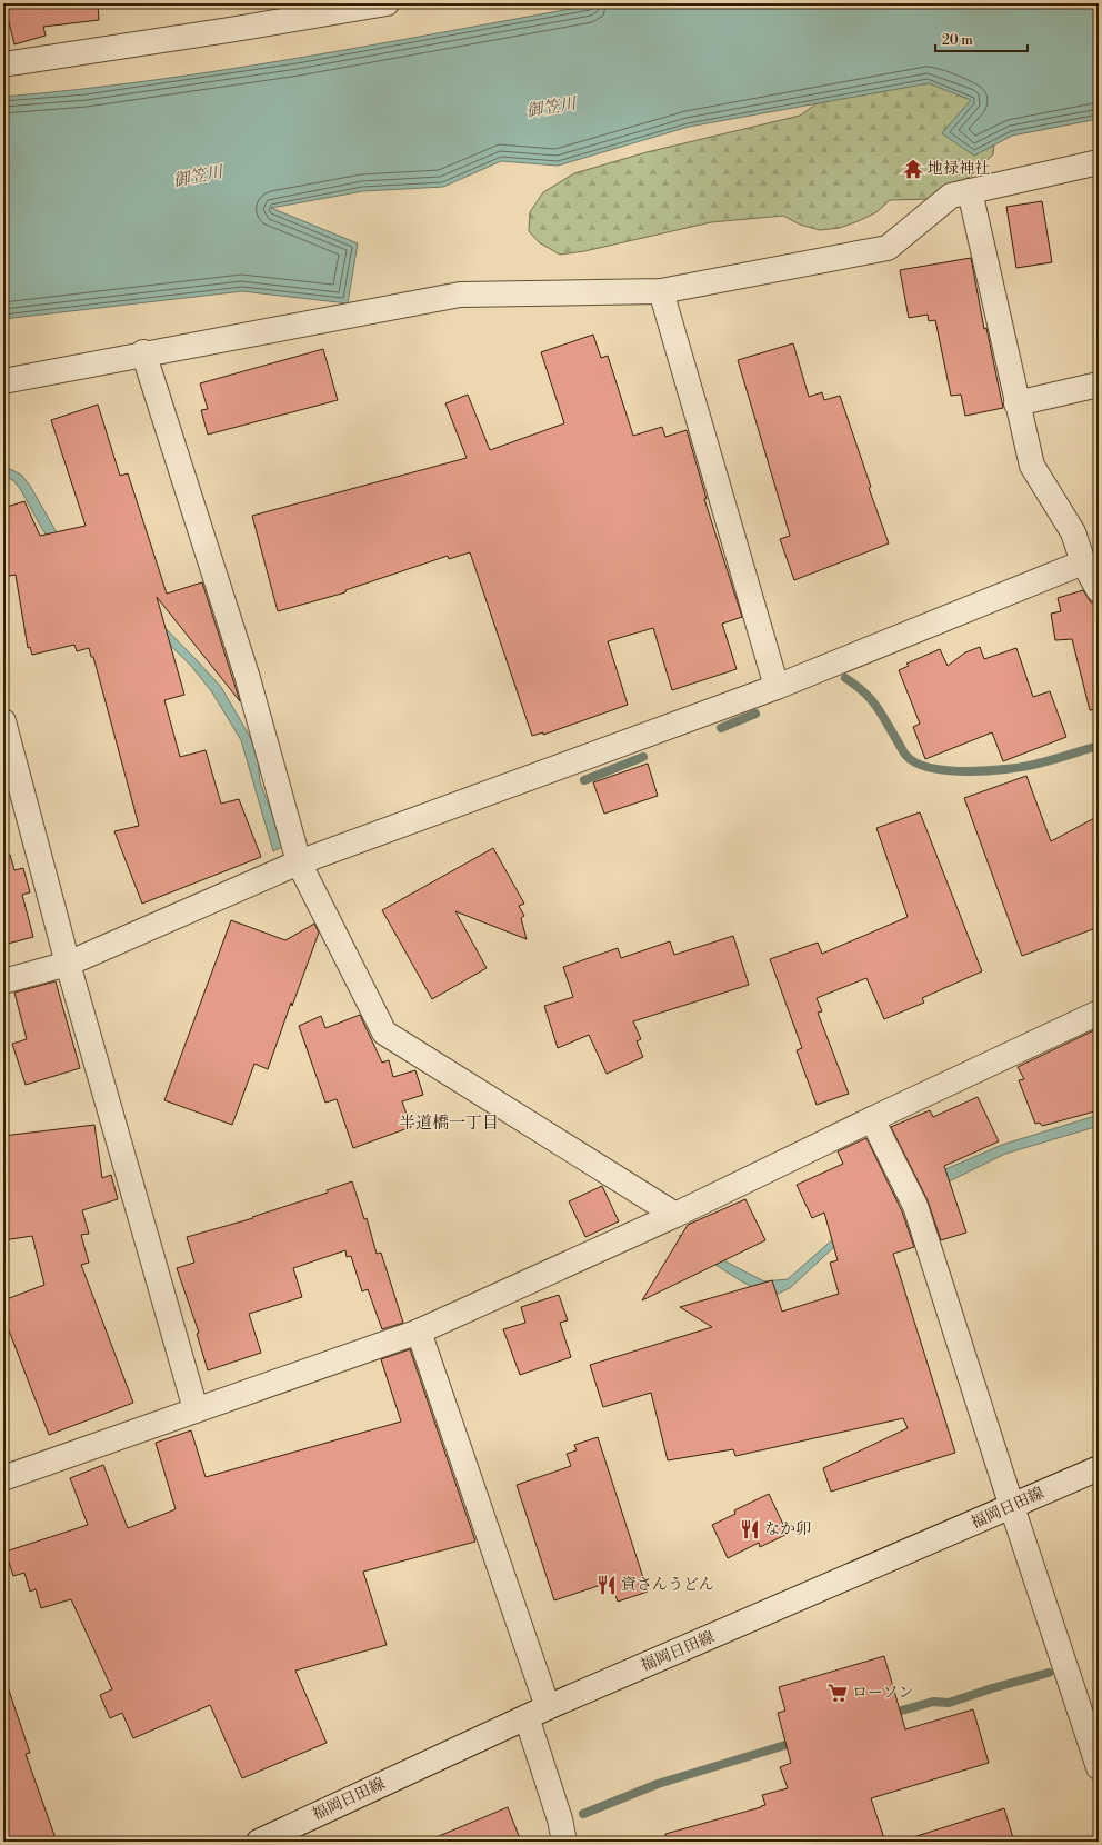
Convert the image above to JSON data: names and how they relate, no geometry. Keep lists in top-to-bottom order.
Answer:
{
  "streets": {
    "street": ["福岡日田線"]
  },
  "districts": ["半道橋一丁目"],
  "water": ["御笠川"],
  "places": {
    "temple": ["地禄神社"],
    "restaurant": ["なか卯", "資さんうどん"],
    "supermarket": ["ローソン"]
  },
  "scale_bar": "20 m"
}
